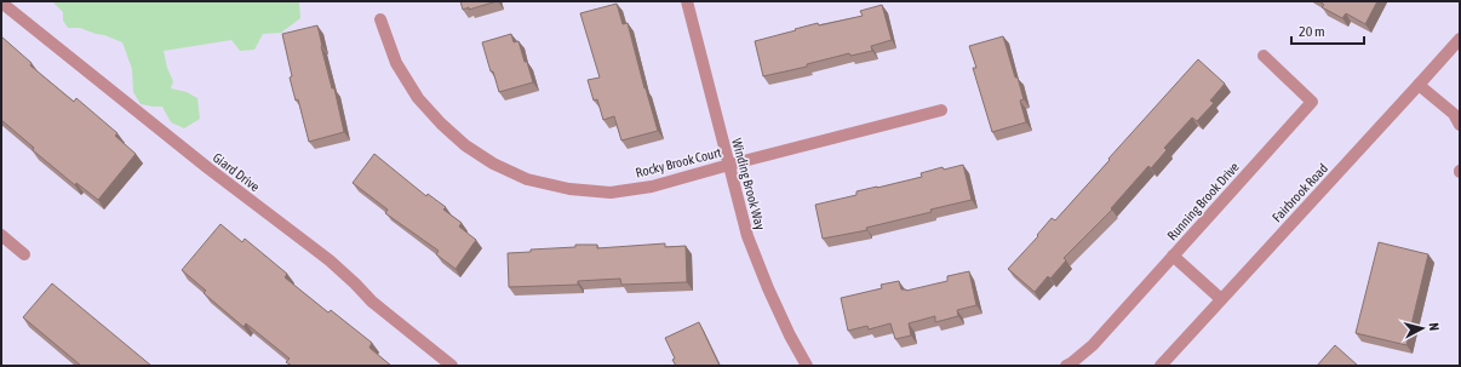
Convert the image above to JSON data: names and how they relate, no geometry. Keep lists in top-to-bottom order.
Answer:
{
  "streets": {
    "street": [
      "Rocky Brook Court",
      "Giard Drive",
      "Winding Brook Way",
      "Fairbrook Road",
      "Running Brook Drive"
    ]
  },
  "crossings": [
    ["Rocky Brook Court", "Winding Brook Way"]
  ],
  "scale_bar": "20 m",
  "north": "right"
}
